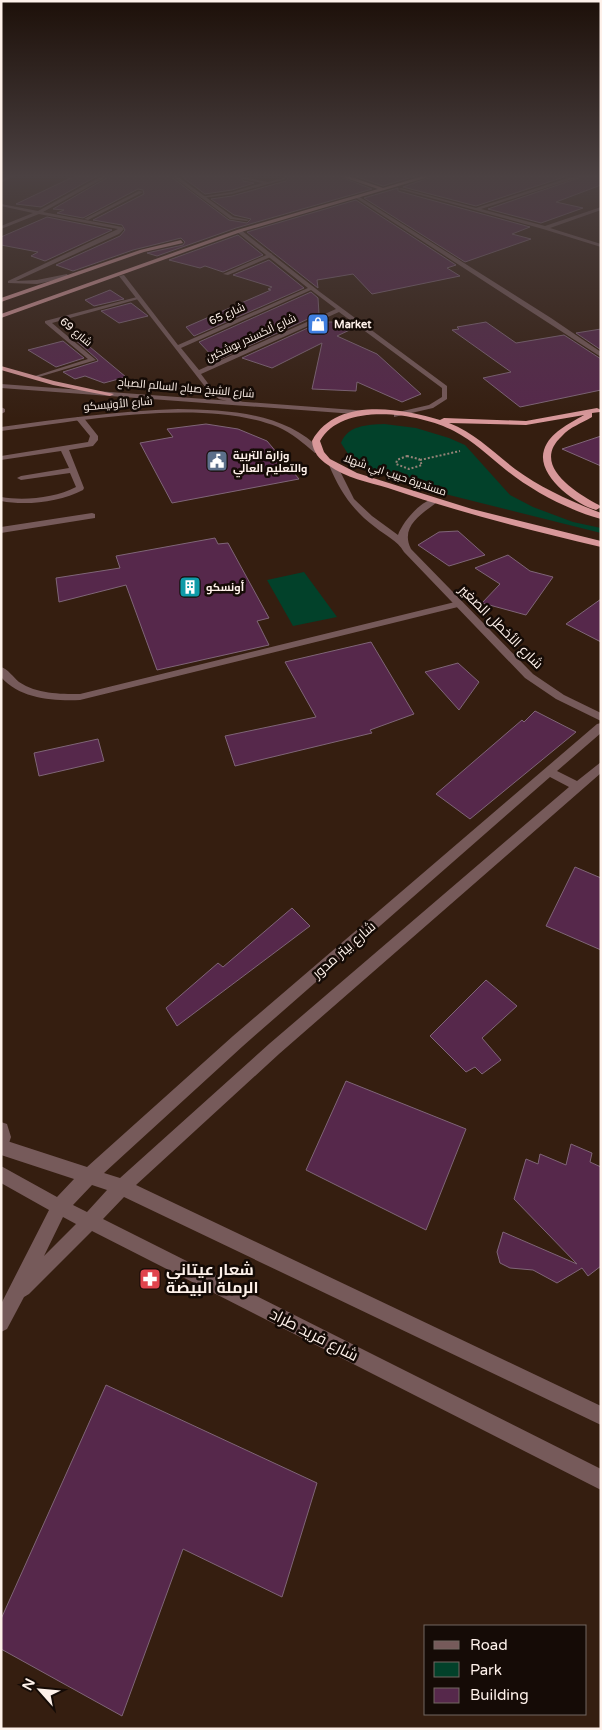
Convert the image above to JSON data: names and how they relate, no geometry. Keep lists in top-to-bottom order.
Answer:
{
  "streets": {
    "highway": ["مستديرة حبيب ابي شهلا"],
    "street": [
      "شارع 65",
      "شارع 69",
      "شارع ألكسندر بوشكين",
      "شارع الشيخ صباح السالم الصباح",
      "شارع الأونيسكو",
      "شارع الأخطل الصغير",
      "شارع بيتر مدور",
      "شارع فريد طراد"
    ]
  },
  "crossings": [
    ["شارع الأونيسكو", "مستديرة حبيب ابي شهلا"],
    ["شارع بيتر مدور", "شارع فريد طراد"]
  ],
  "places": {
    "shop": ["Market"],
    "public building": ["وزارة التربية والتعليم العالي"],
    "building": ["أونسكو"],
    "pharmacy": ["شعار عيتاني الرملة البيضة"]
  },
  "legend": ["Road", "Park", "Building"],
  "north": "top left"
}
